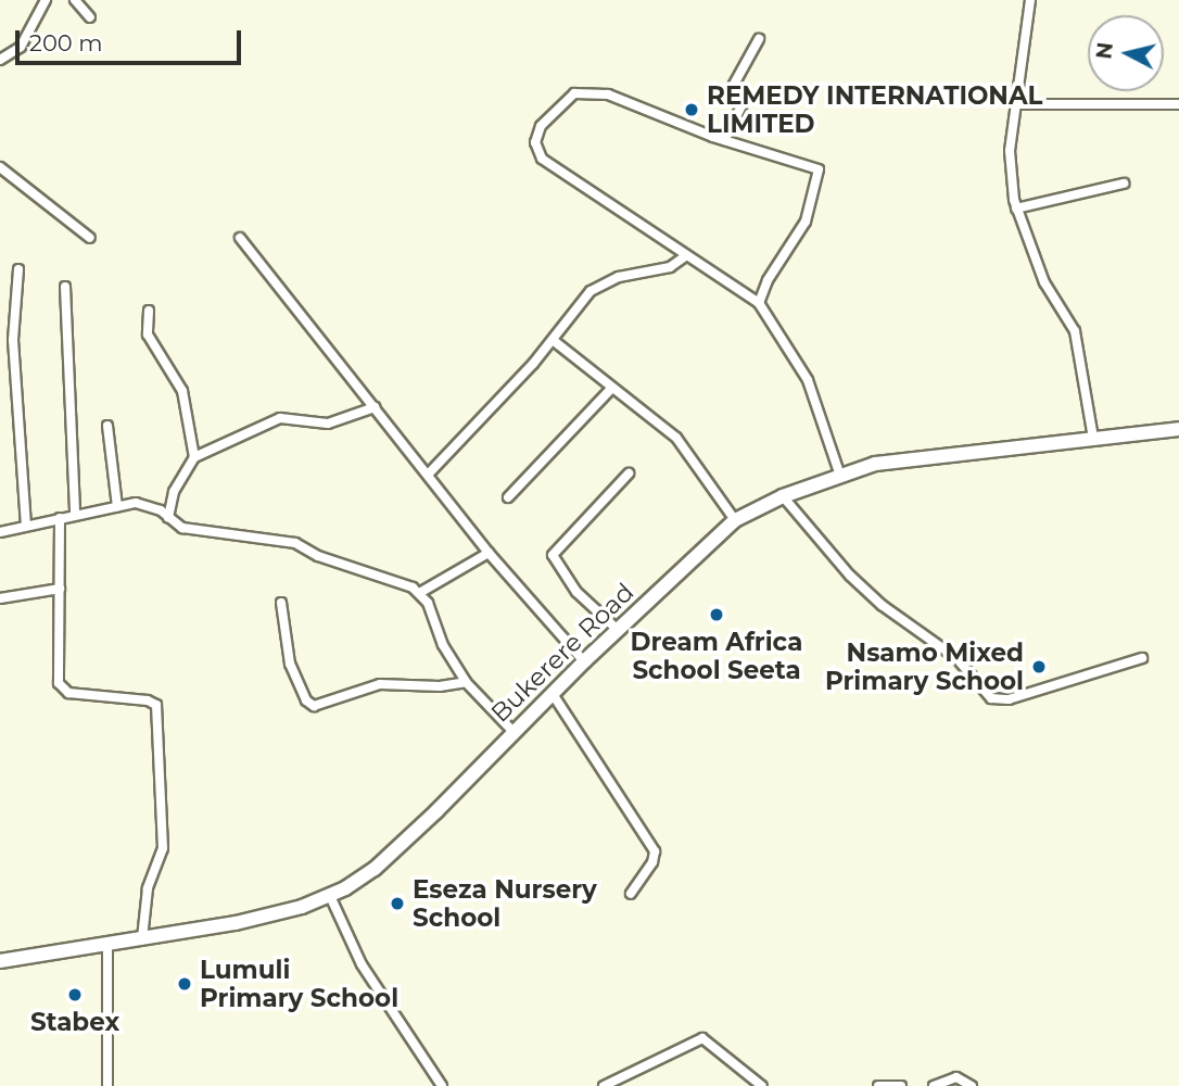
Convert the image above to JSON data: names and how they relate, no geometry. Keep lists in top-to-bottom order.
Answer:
{
  "streets": {
    "main road": ["Bukerere Road"]
  },
  "places": [
    "REMEDY INTERNATIONAL LIMITED",
    "Dream Africa School Seeta",
    "Nsamo Mixed Primary School",
    "Eseza Nursery School",
    "Lumuli Primary School",
    "Stabex"
  ],
  "scale_bar": "200 m",
  "north": "left"
}
